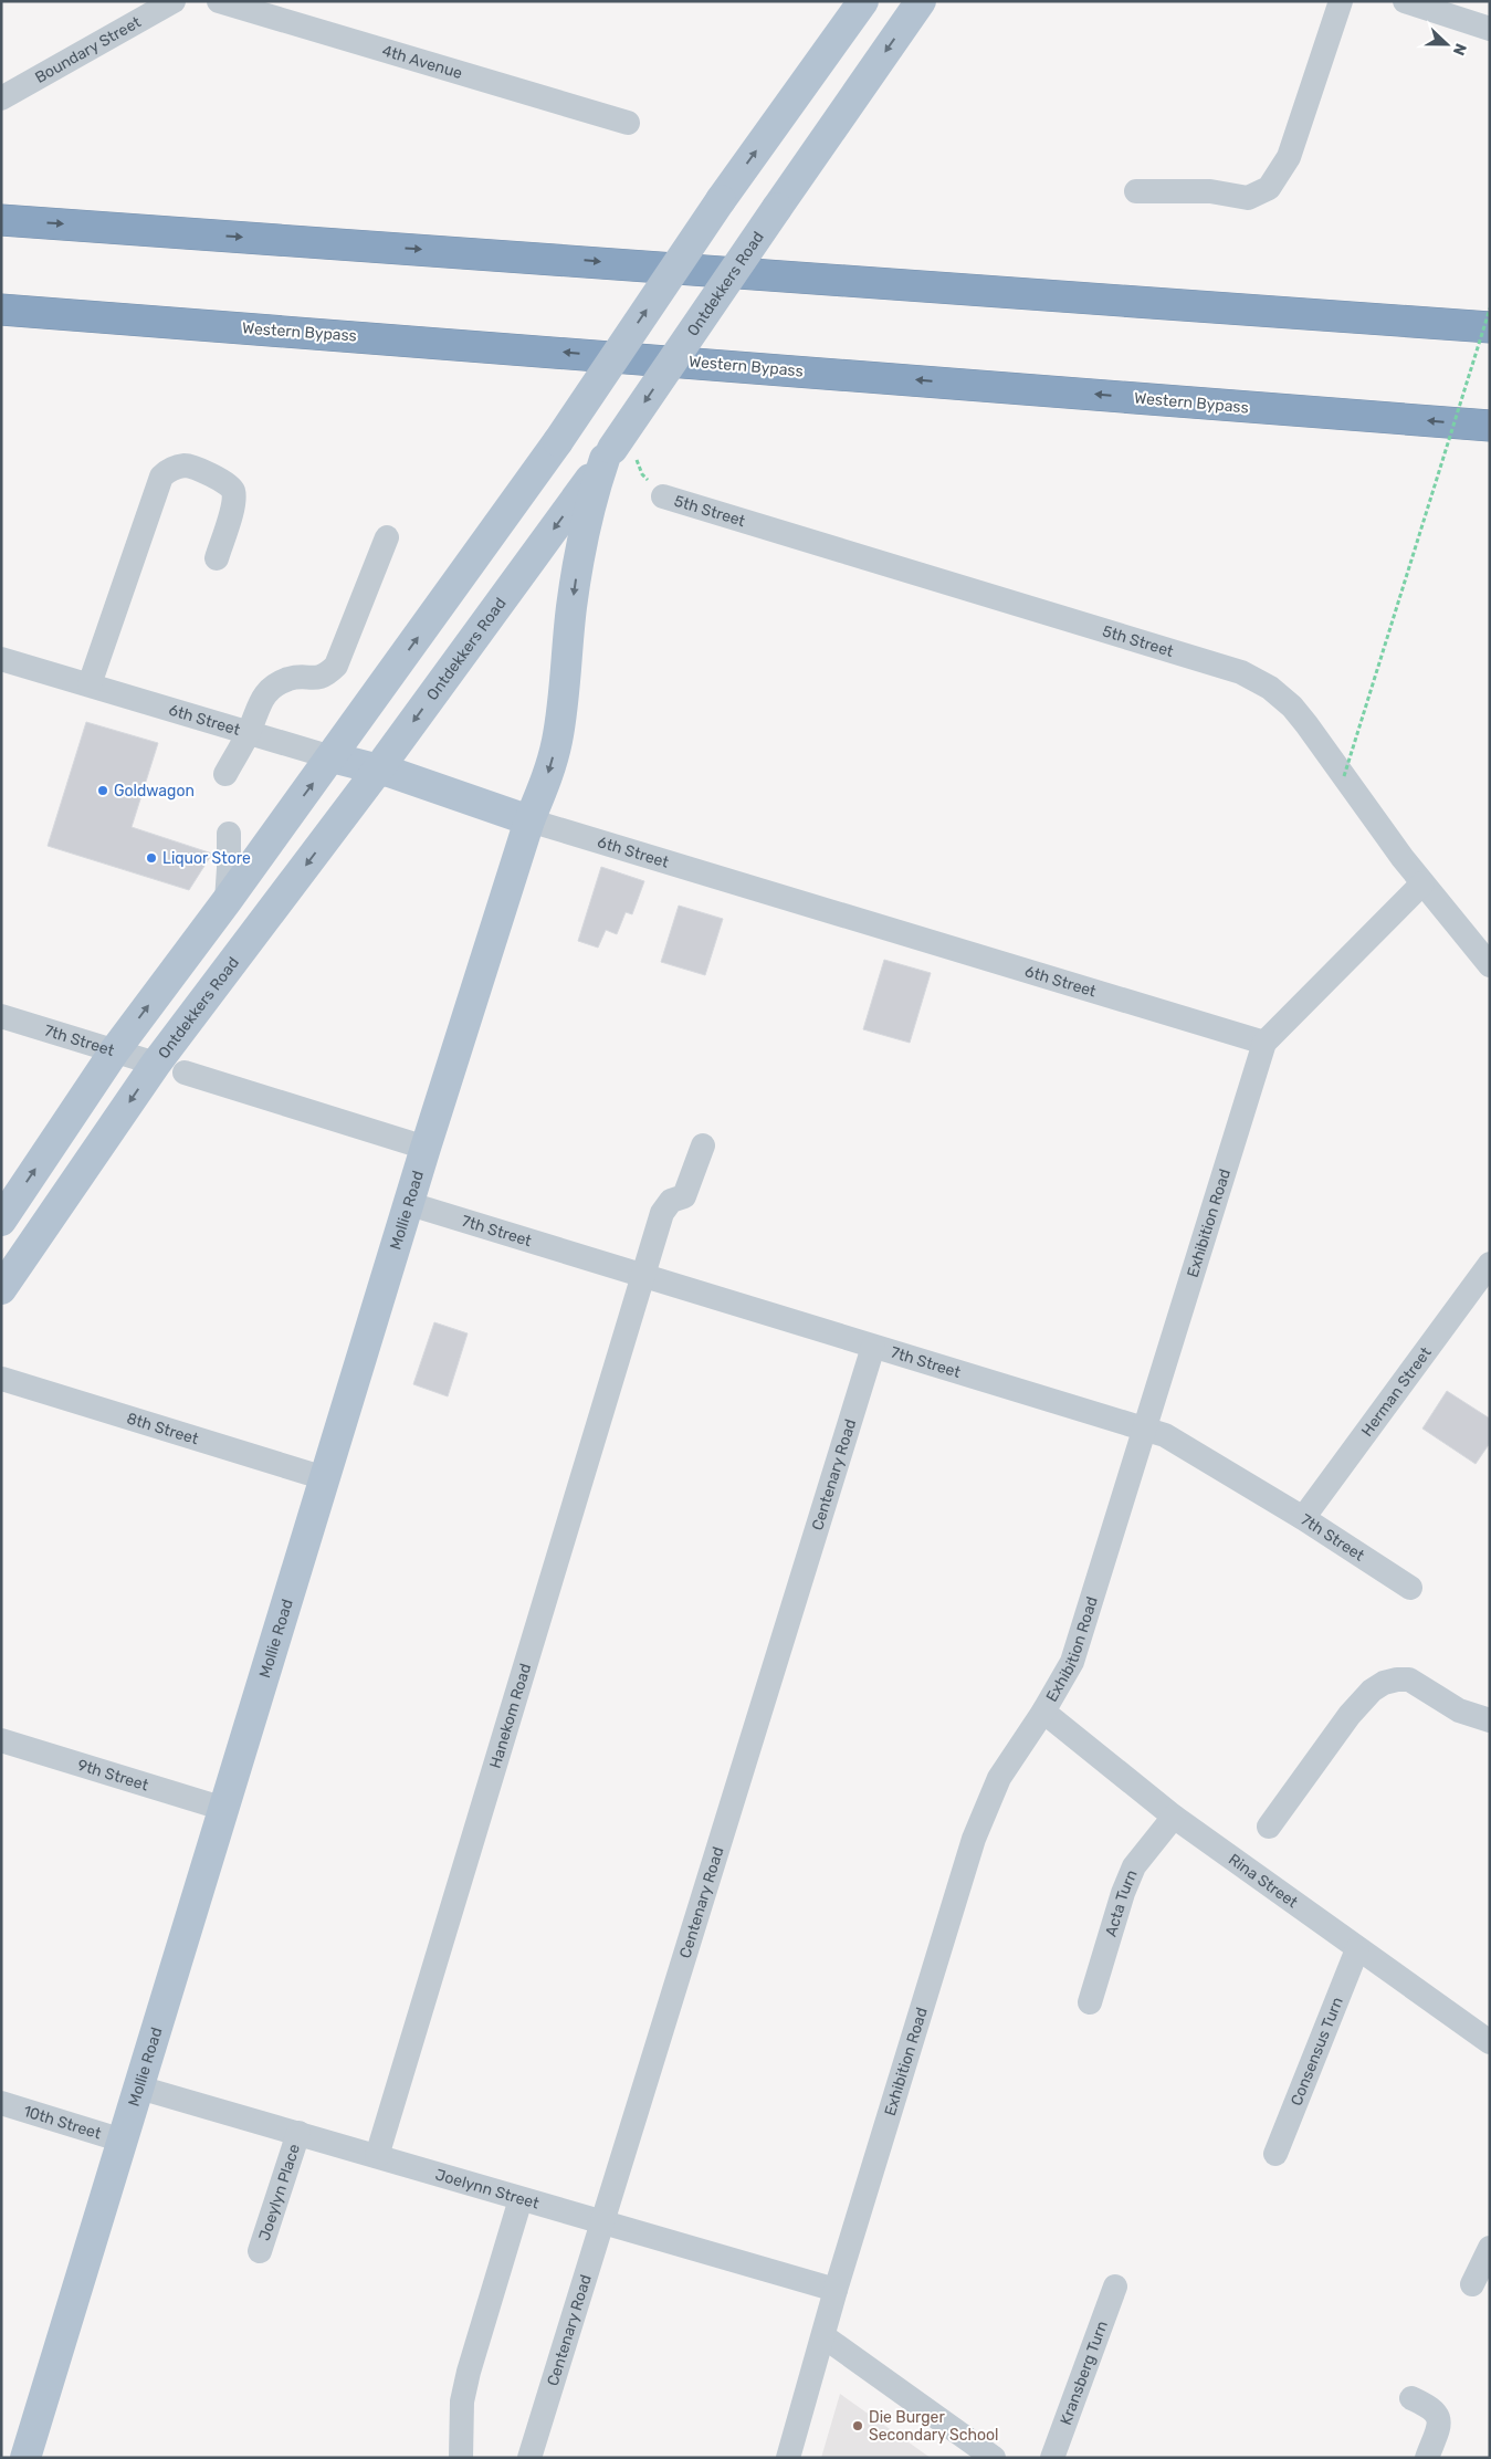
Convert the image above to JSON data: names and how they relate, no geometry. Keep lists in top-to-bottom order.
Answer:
{
  "streets": {
    "highway": ["Western Bypass"],
    "main road": ["Ontdekkers Road", "6th Street", "Mollie Road"],
    "street": [
      "Boundary Street",
      "4th Avenue",
      "5th Street",
      "7th Street",
      "Exhibition Road",
      "Herman Street",
      "8th Street",
      "Centenary Road",
      "Hanekom Road",
      "9th Street",
      "Rina Street",
      "Acta Turn",
      "Consensus Turn",
      "10th Street",
      "Joelynn Street",
      "Joeylyn Place",
      "Kransberg Turn"
    ]
  },
  "crossings": [
    ["Ontdekkers Road", "6th Street"],
    ["Ontdekkers Road", "7th Street"],
    ["Ontdekkers Road", "Mollie Road"],
    ["5th Street", "Exhibition Road"],
    ["6th Street", "Mollie Road"],
    ["6th Street", "Exhibition Road"],
    ["7th Street", "Mollie Road"],
    ["7th Street", "Exhibition Road"],
    ["7th Street", "Herman Street"],
    ["7th Street", "Centenary Road"],
    ["7th Street", "Hanekom Road"],
    ["Mollie Road", "8th Street"],
    ["Mollie Road", "9th Street"],
    ["Mollie Road", "10th Street"],
    ["Mollie Road", "Joelynn Street"],
    ["Exhibition Road", "Rina Street"],
    ["Exhibition Road", "Joelynn Street"],
    ["Centenary Road", "Joelynn Street"],
    ["Hanekom Road", "Joelynn Street"],
    ["Rina Street", "Acta Turn"],
    ["Rina Street", "Consensus Turn"],
    ["Joelynn Street", "Joeylyn Place"]
  ],
  "places": ["Goldwagon", "Liquor Store", "Die Burger Secondary School"],
  "north": "right"
}
